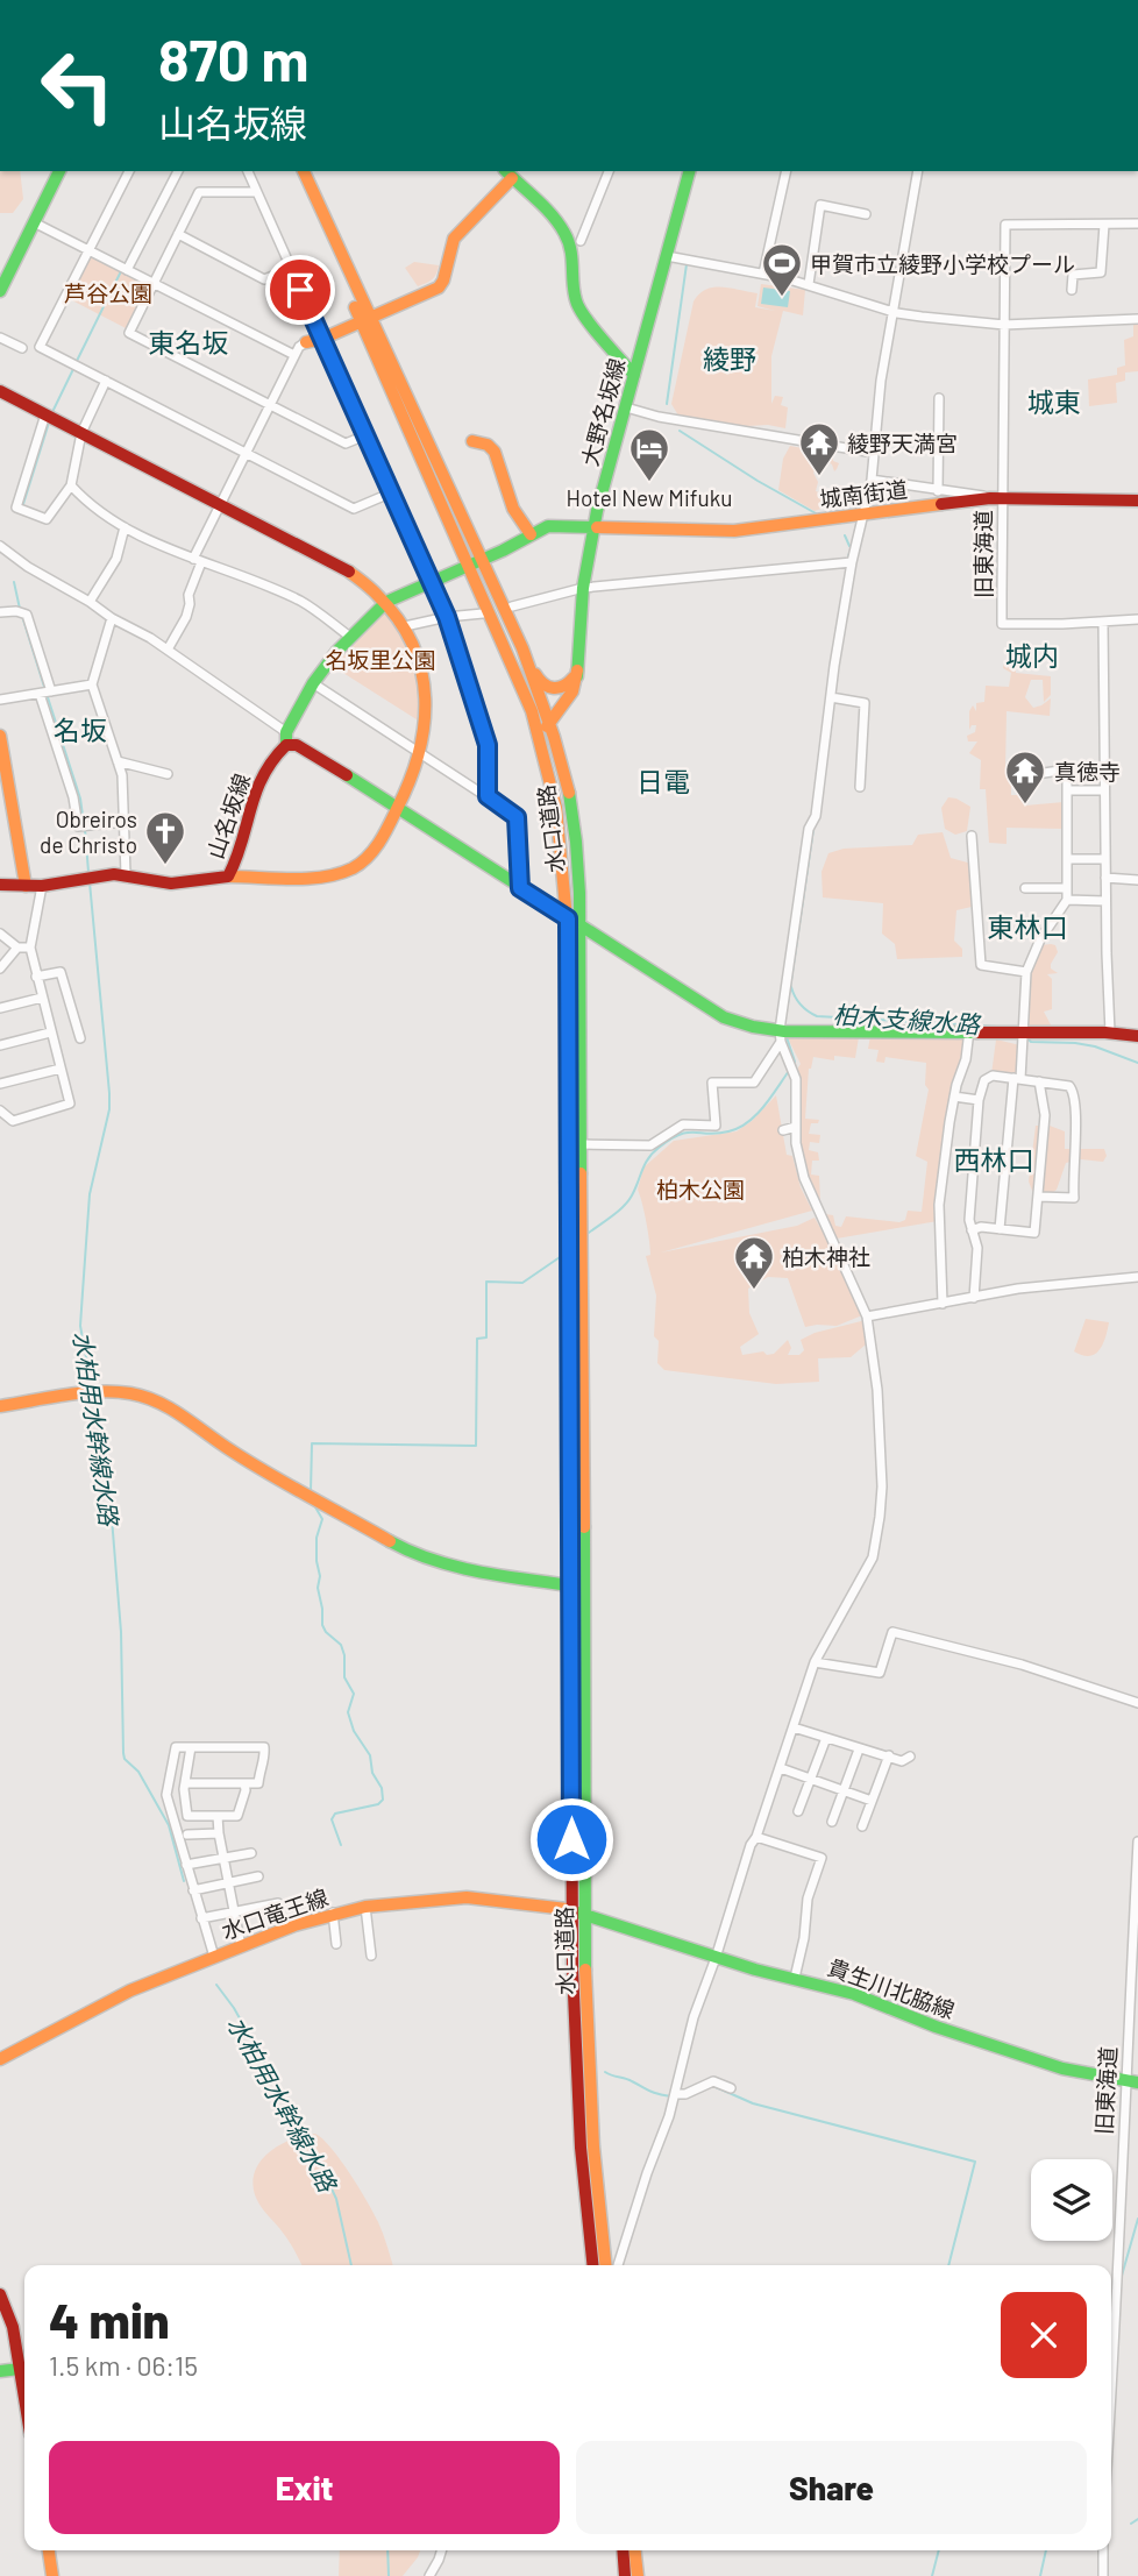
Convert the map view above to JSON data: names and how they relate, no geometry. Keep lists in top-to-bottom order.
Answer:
{
  "streets": {
    "main road": [
      "大野名坂線",
      "城南街道",
      "山名坂線",
      "水口道路",
      "水口竜王線",
      "貴生川北脇線"
    ],
    "street": ["旧東海道"]
  },
  "crossings": [
    ["大野名坂線", "城南街道"],
    ["城南街道", "旧東海道"],
    ["城南街道", "山名坂線"],
    ["城南街道", "水口道路"],
    ["旧東海道", "貴生川北脇線"],
    ["水口道路", "水口竜王線"],
    ["水口道路", "貴生川北脇線"],
    ["水口竜王線", "貴生川北脇線"]
  ],
  "districts": [
    "東名坂",
    "綾野",
    "城東",
    "城内",
    "名坂",
    "日電",
    "東林口",
    "西林口"
  ],
  "water": ["柏木支線水路", "水柏用水幹線水路"],
  "parks": ["芦谷公園", "名坂里公園", "柏木公園"],
  "places": {
    "sports": ["甲賀市立綾野小学校プール"],
    "temple": ["綾野天満宮", "真徳寺", "柏木神社"],
    "hotel": ["Hotel New Mifuku"],
    "church": ["Obreiros de Christo"]
  },
  "page": {
    "turn": ["870 m", "山名坂線"],
    "heading": ["4 min", "1.5 km · 06:15"],
    "buttons": ["Exit", "Share"]
  }
}
